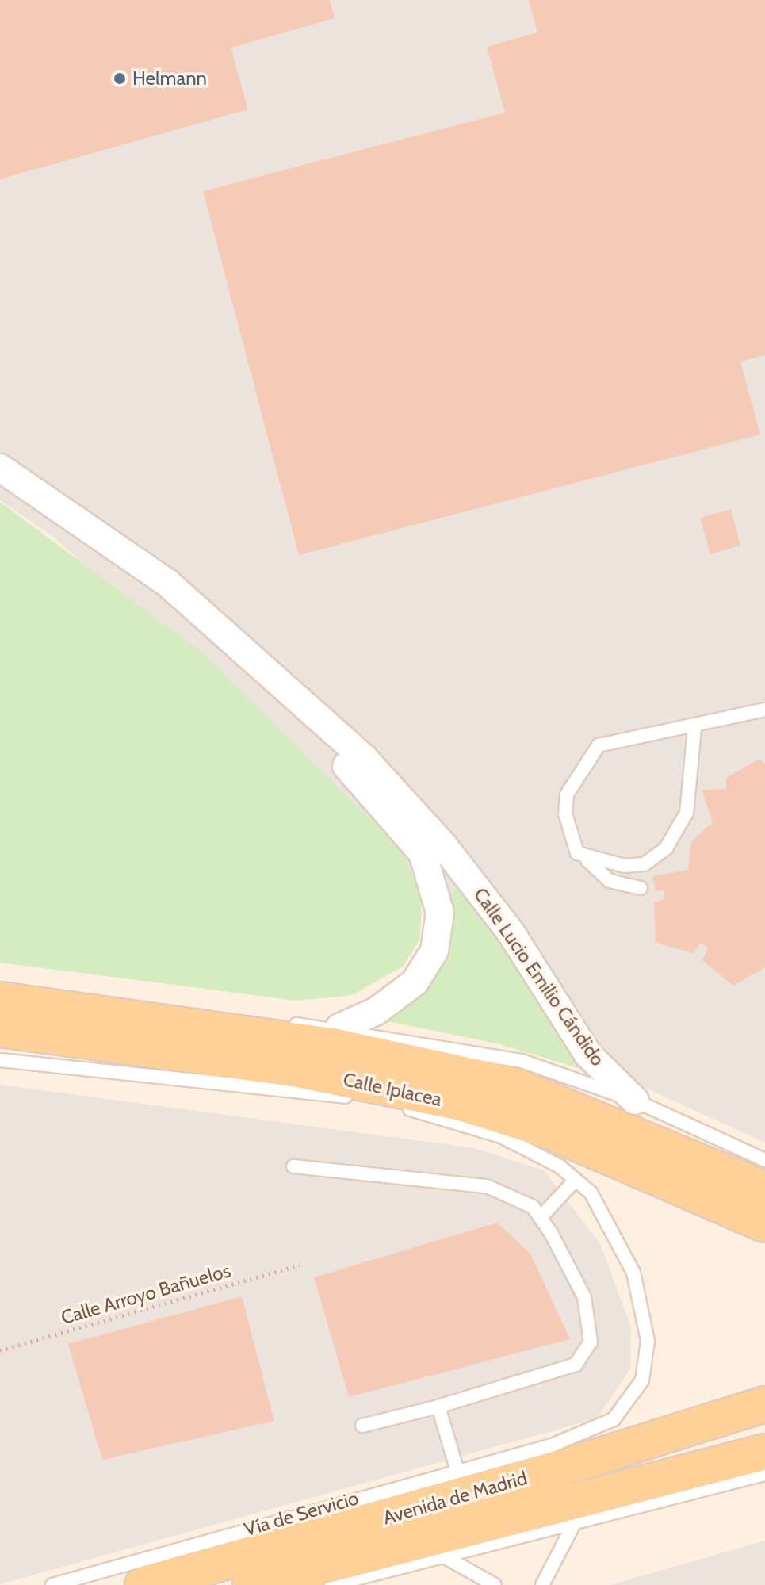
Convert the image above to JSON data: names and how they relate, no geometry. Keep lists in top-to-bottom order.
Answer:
{
  "streets": {
    "main road": ["Calle Iplacea", "Avenida de Madrid"],
    "street": ["Calle Lucio Emilio Cándido"],
    "lane": ["Vía de Servicio"],
    "path": ["Calle Arroyo Bañuelos"]
  },
  "places": ["Helmann"]
}
